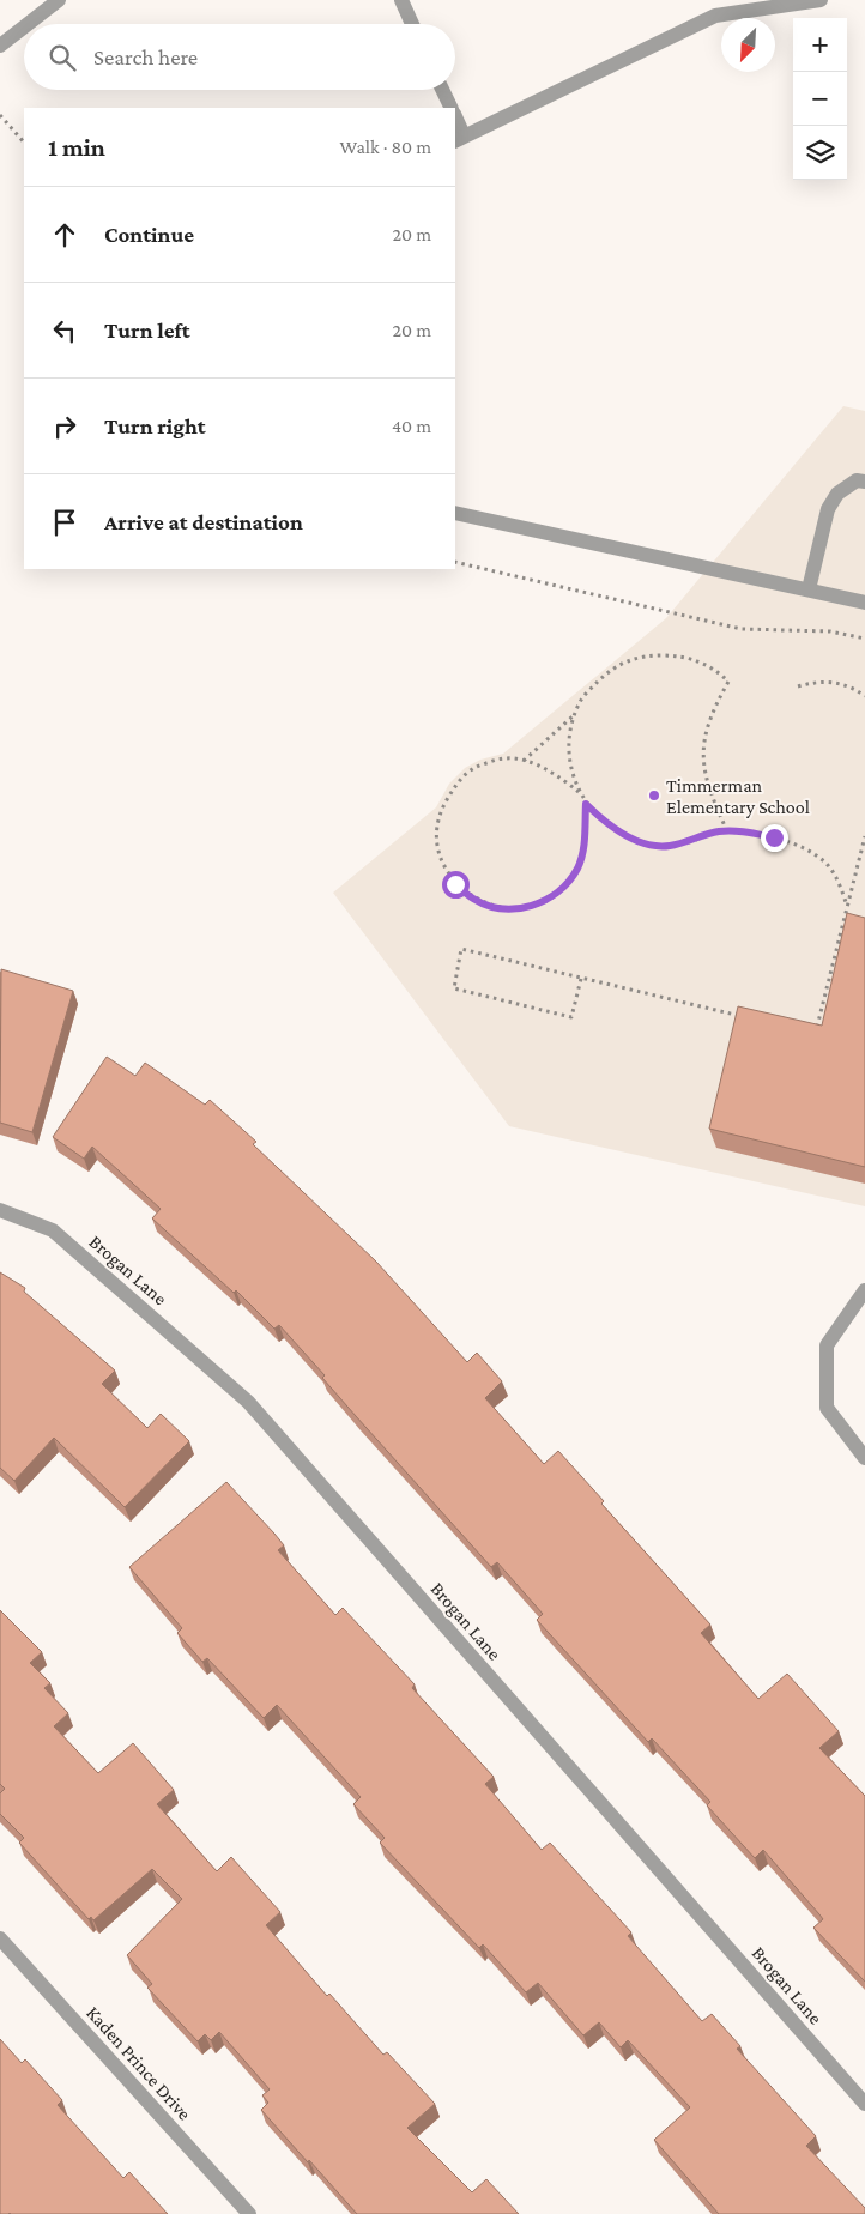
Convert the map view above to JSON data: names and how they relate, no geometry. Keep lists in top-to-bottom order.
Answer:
{
  "streets": {
    "street": ["Brogan Lane", "Kaden Prince Drive"]
  },
  "places": ["Timmerman Elementary School"],
  "north": "bottom left",
  "page": {
    "map_buttons": ["+", "−"],
    "search": "Search here",
    "heading": ["1 min", "Walk · 80 m"],
    "list": [
      ["Continue", "20 m"],
      ["Turn left", "20 m"],
      ["Turn right", "40 m"],
      "Arrive at destination"
    ]
  }
}
